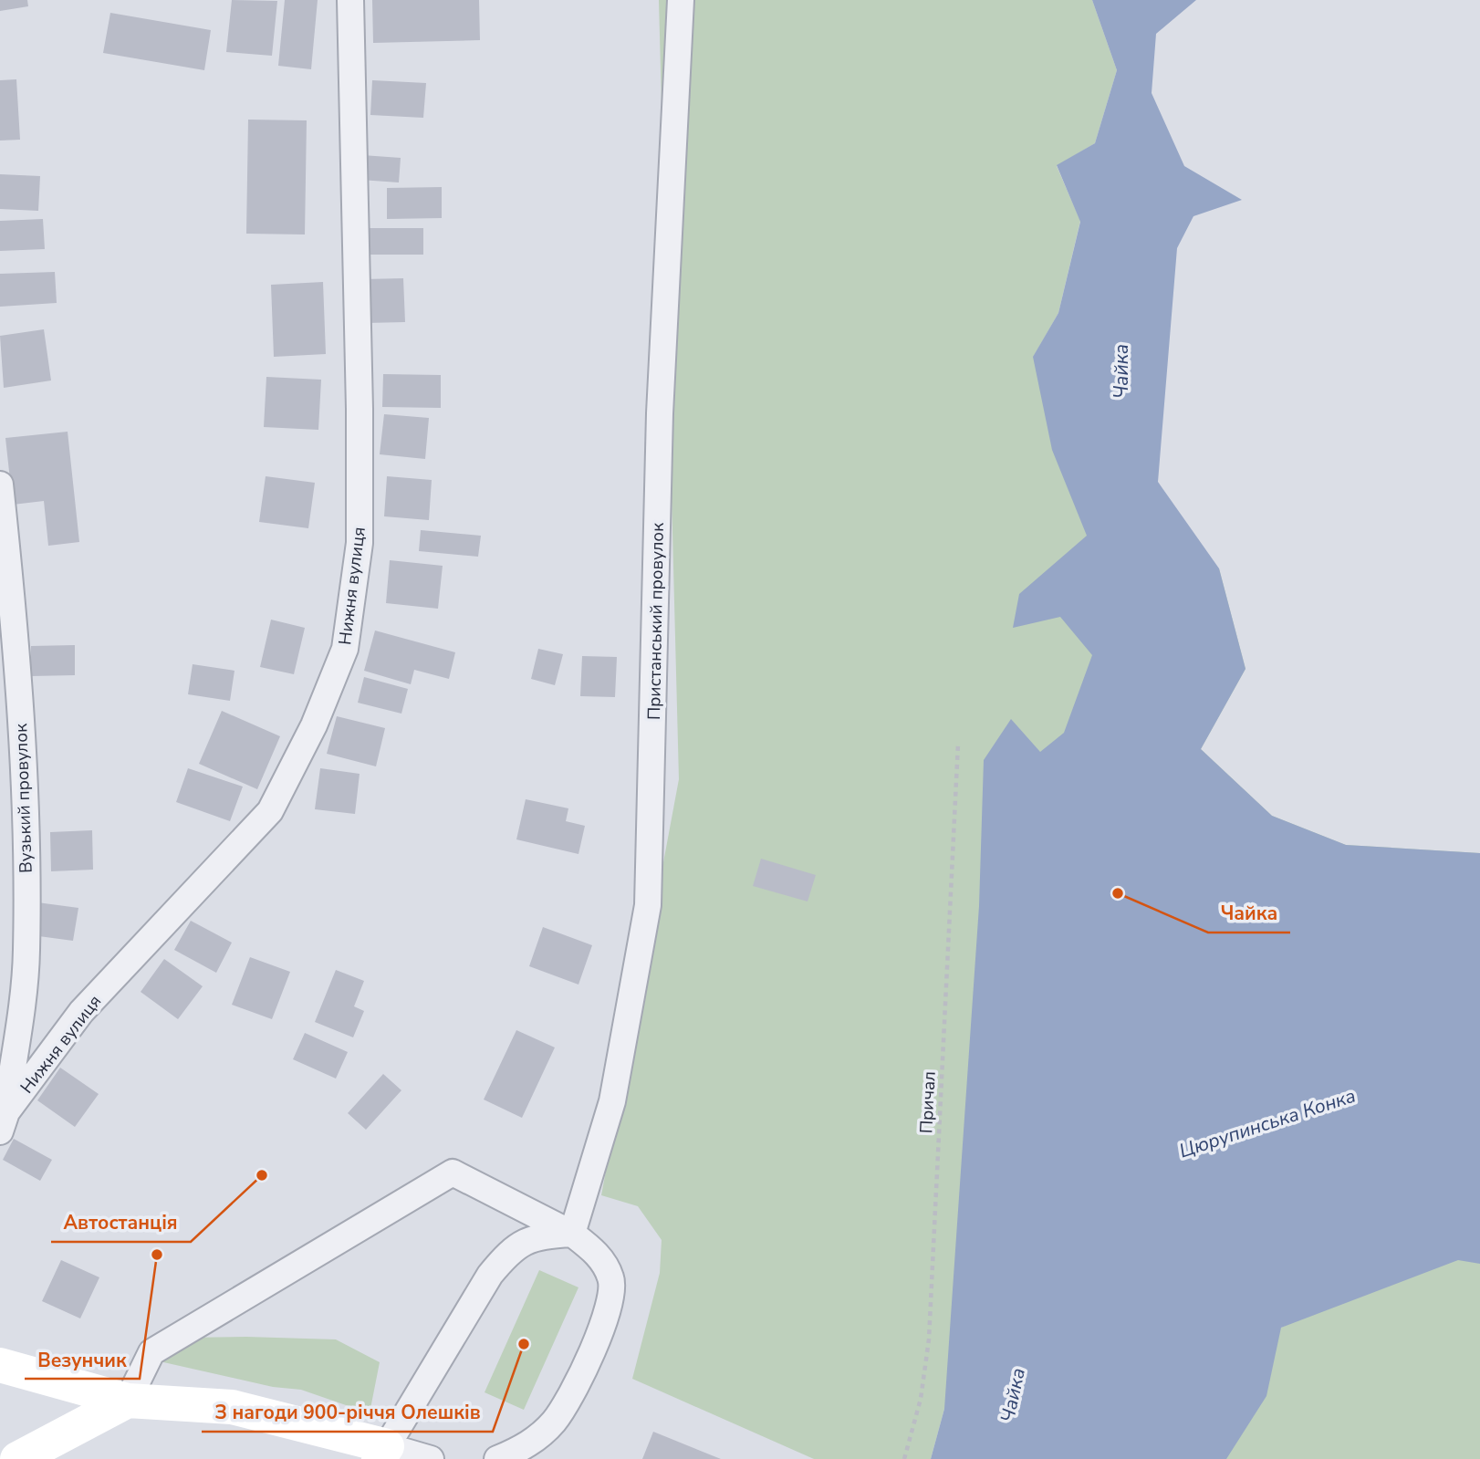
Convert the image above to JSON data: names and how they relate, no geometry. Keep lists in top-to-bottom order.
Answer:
{
  "streets": {
    "street": ["Нижня вулиця", "Пристанський провулок", "Вузький провулок"],
    "path": ["Причал"]
  },
  "crossings": [
    ["Нижня вулиця", "Вузький провулок"]
  ],
  "water": ["Чайка", "Цюрупинська Конка"],
  "places": [
    "Чайка",
    "Автостанція",
    "Везунчик",
    "З нагоди 900-річчя Олешків"
  ]
}
